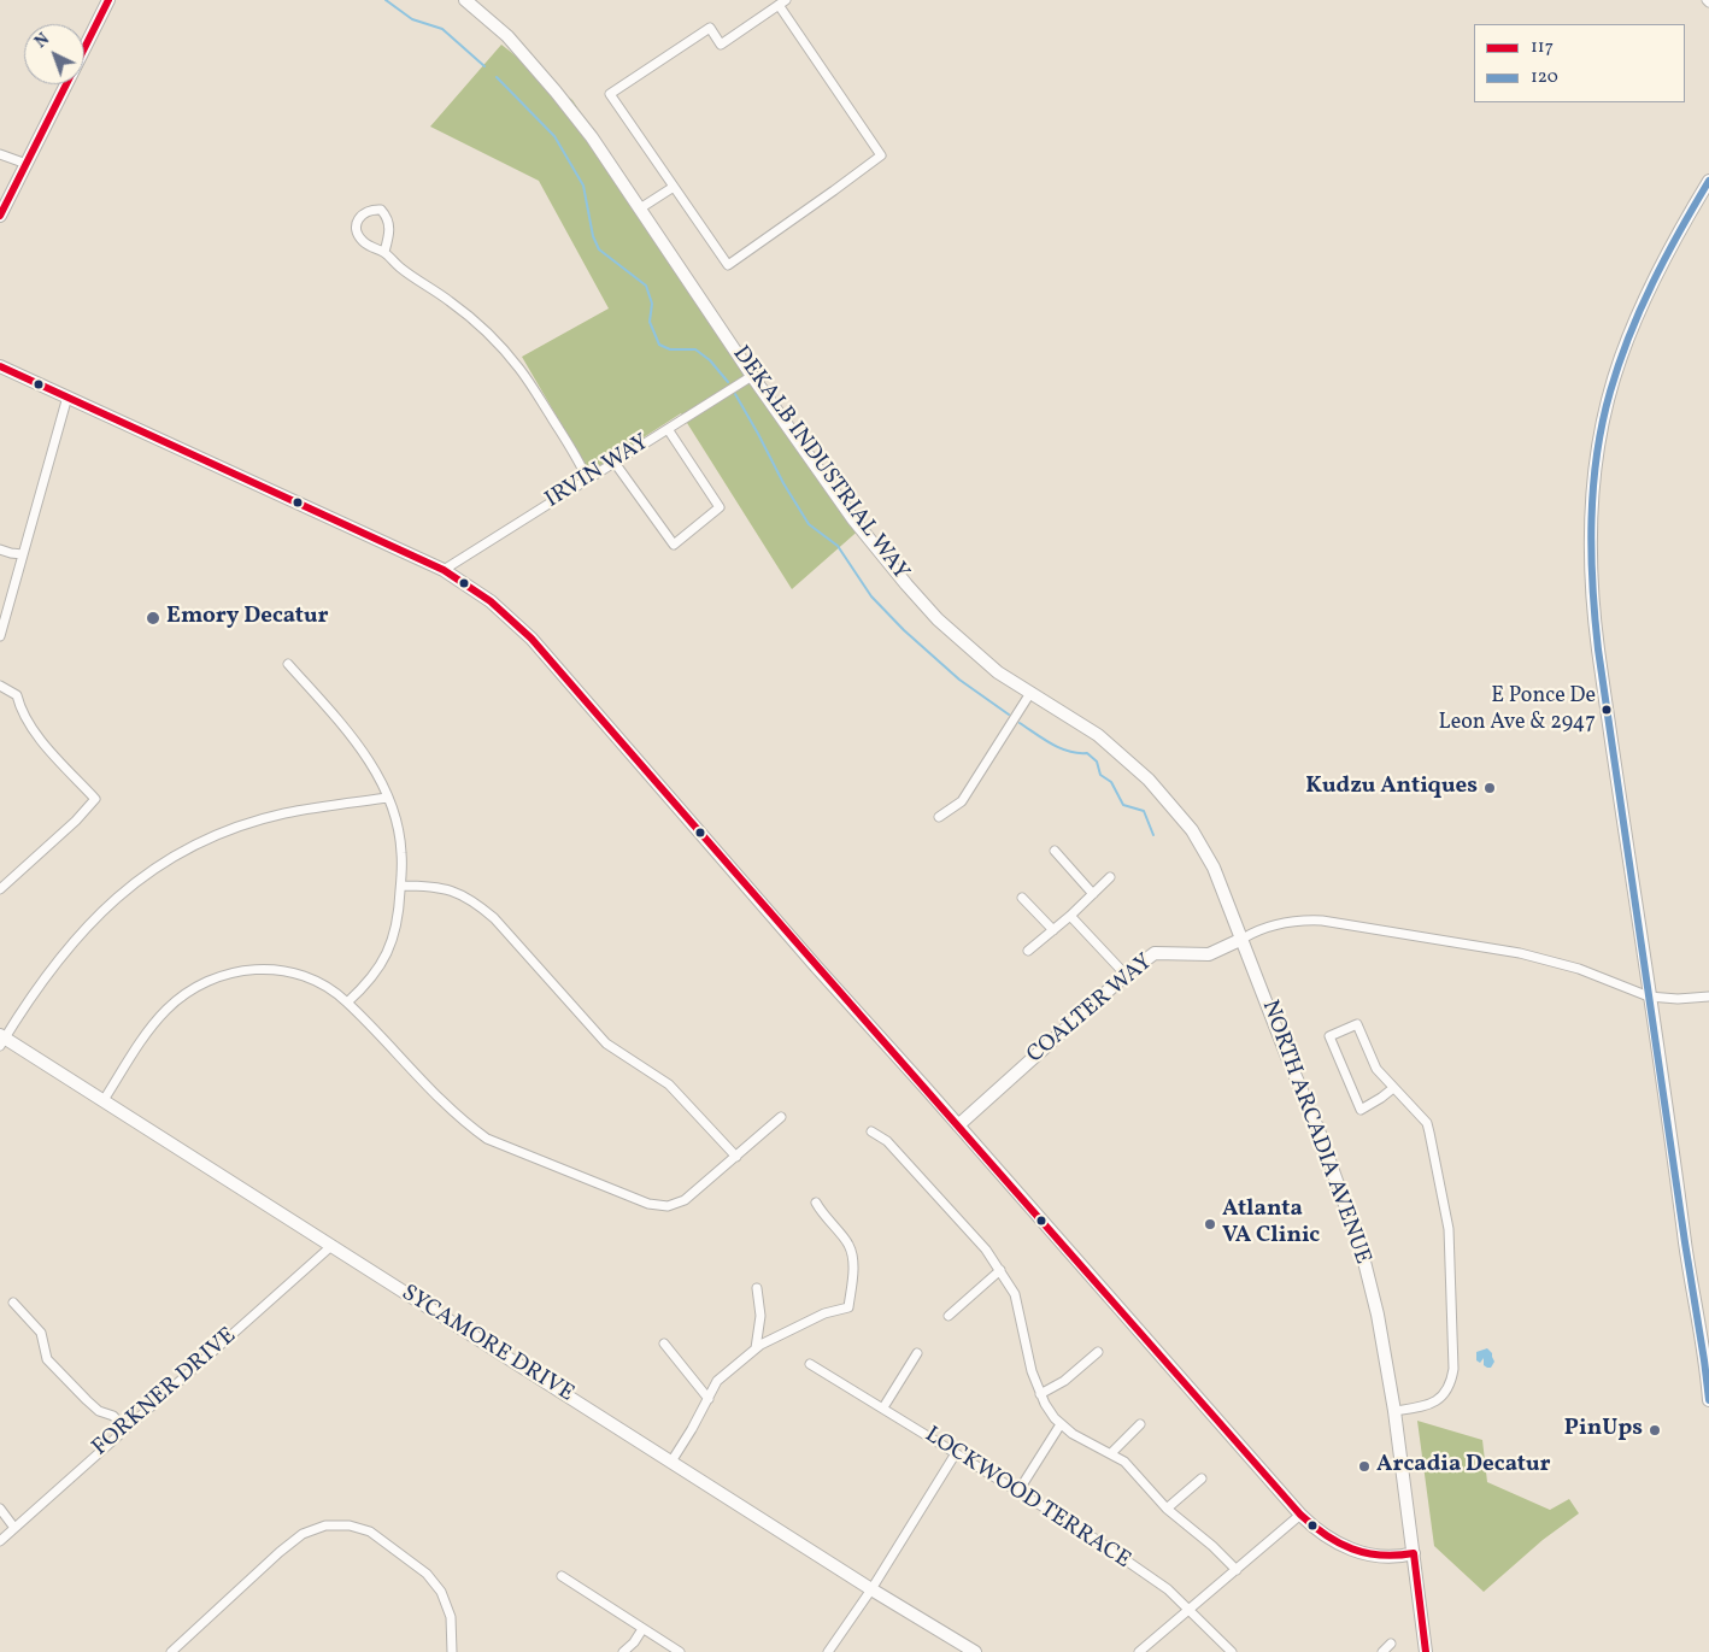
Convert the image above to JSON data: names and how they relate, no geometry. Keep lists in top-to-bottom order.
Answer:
{
  "streets": {
    "main road": [
      "DEKALB INDUSTRIAL WAY",
      "COALTER WAY",
      "NORTH ARCADIA AVENUE",
      "SYCAMORE DRIVE"
    ],
    "street": ["IRVIN WAY", "FORKNER DRIVE", "LOCKWOOD TERRACE"]
  },
  "crossings": [
    ["DEKALB INDUSTRIAL WAY", "IRVIN WAY"],
    ["DEKALB INDUSTRIAL WAY", "COALTER WAY"],
    ["DEKALB INDUSTRIAL WAY", "NORTH ARCADIA AVENUE"],
    ["COALTER WAY", "NORTH ARCADIA AVENUE"],
    ["SYCAMORE DRIVE", "FORKNER DRIVE"]
  ],
  "places": [
    "Emory Decatur",
    "E Ponce De Leon Ave & 2947",
    "Kudzu Antiques",
    "Atlanta VA Clinic",
    "PinUps",
    "Arcadia Decatur"
  ],
  "lines": ["transit line 117", "transit line 120"],
  "legend": ["117", "120"],
  "north": "top left"
}
